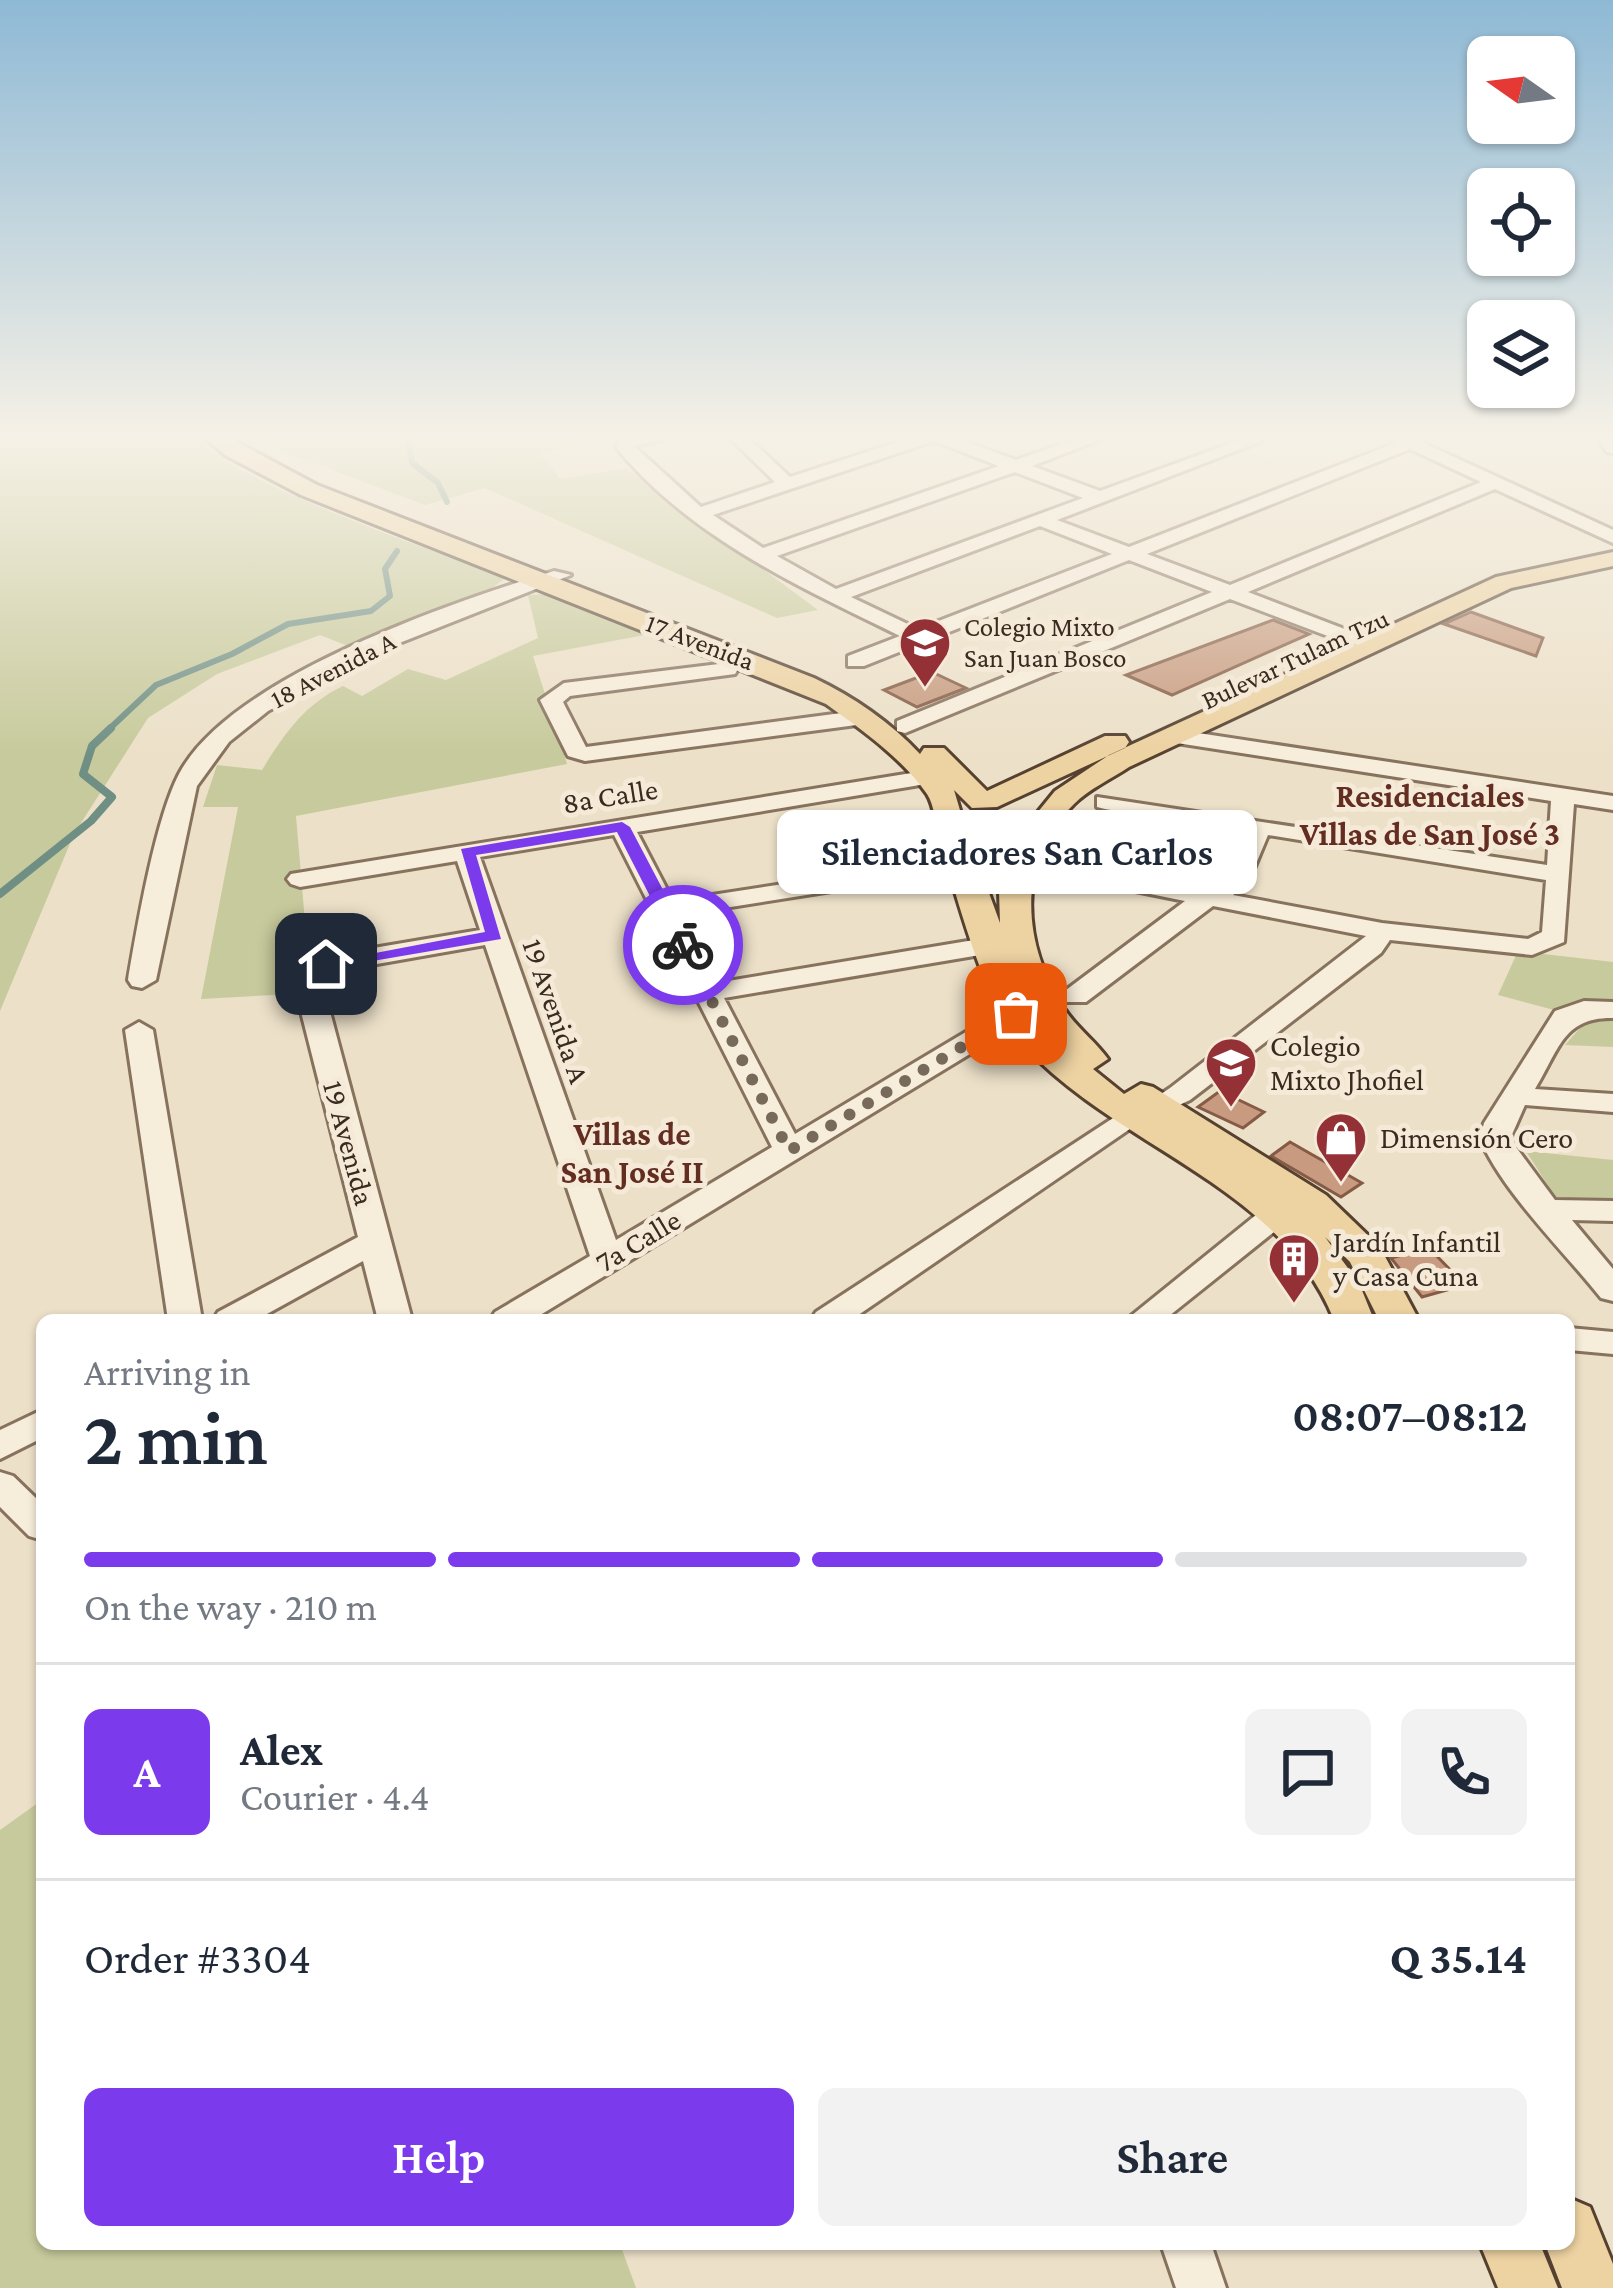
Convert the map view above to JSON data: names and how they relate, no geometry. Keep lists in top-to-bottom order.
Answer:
{
  "streets": {
    "main road": ["17 Avenida", "Bulevar Tulam Tzu"],
    "street": [
      "18 Avenida A",
      "8a Calle",
      "19 Avenida A",
      "19 Avenida",
      "7a Calle"
    ]
  },
  "crossings": [
    ["17 Avenida", "Bulevar Tulam Tzu"],
    ["17 Avenida", "18 Avenida A"],
    ["17 Avenida", "8a Calle"],
    ["17 Avenida", "7a Calle"],
    ["8a Calle", "19 Avenida A"],
    ["19 Avenida A", "19 Avenida"],
    ["19 Avenida A", "7a Calle"]
  ],
  "districts": ["Residenciales Villas de San José 3", "Villas de San José II"],
  "places": {
    "school or university": ["Colegio Mixto San Juan Bosco", "Colegio Mixto Jhofiel"],
    "other": ["Silenciadores San Carlos"],
    "shop": ["Dimensión Cero"],
    "building": ["Jardín Infantil y Casa Cuna"]
  },
  "north": "left",
  "page": {
    "bubble": "Silenciadores San Carlos",
    "heading": ["2 min", "Arriving in", "08:07–08:12"],
    "panel": [
      "Alex",
      "Courier · 4.4",
      "Order #3304",
      "Q 35.14"
    ],
    "bar": "On the way · 210 m",
    "round": "A",
    "buttons": ["Help", "Share"]
  }
}
